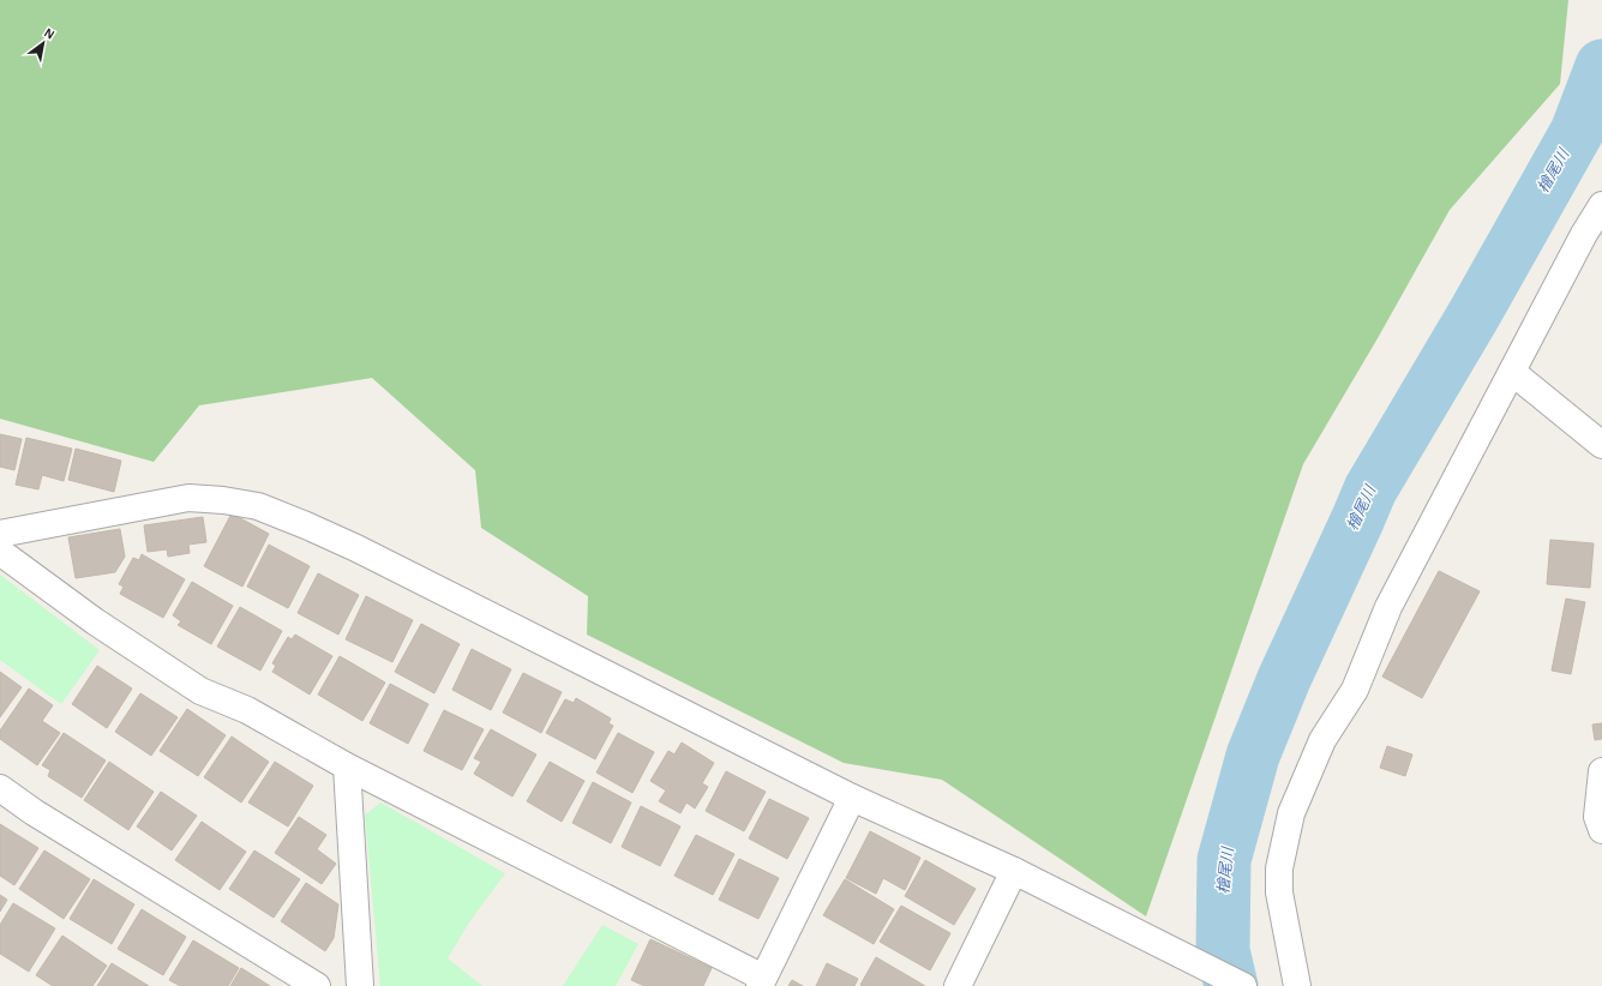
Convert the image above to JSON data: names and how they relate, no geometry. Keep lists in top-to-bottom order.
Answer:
{
  "water": ["檜尾川"],
  "north": "top right"
}
